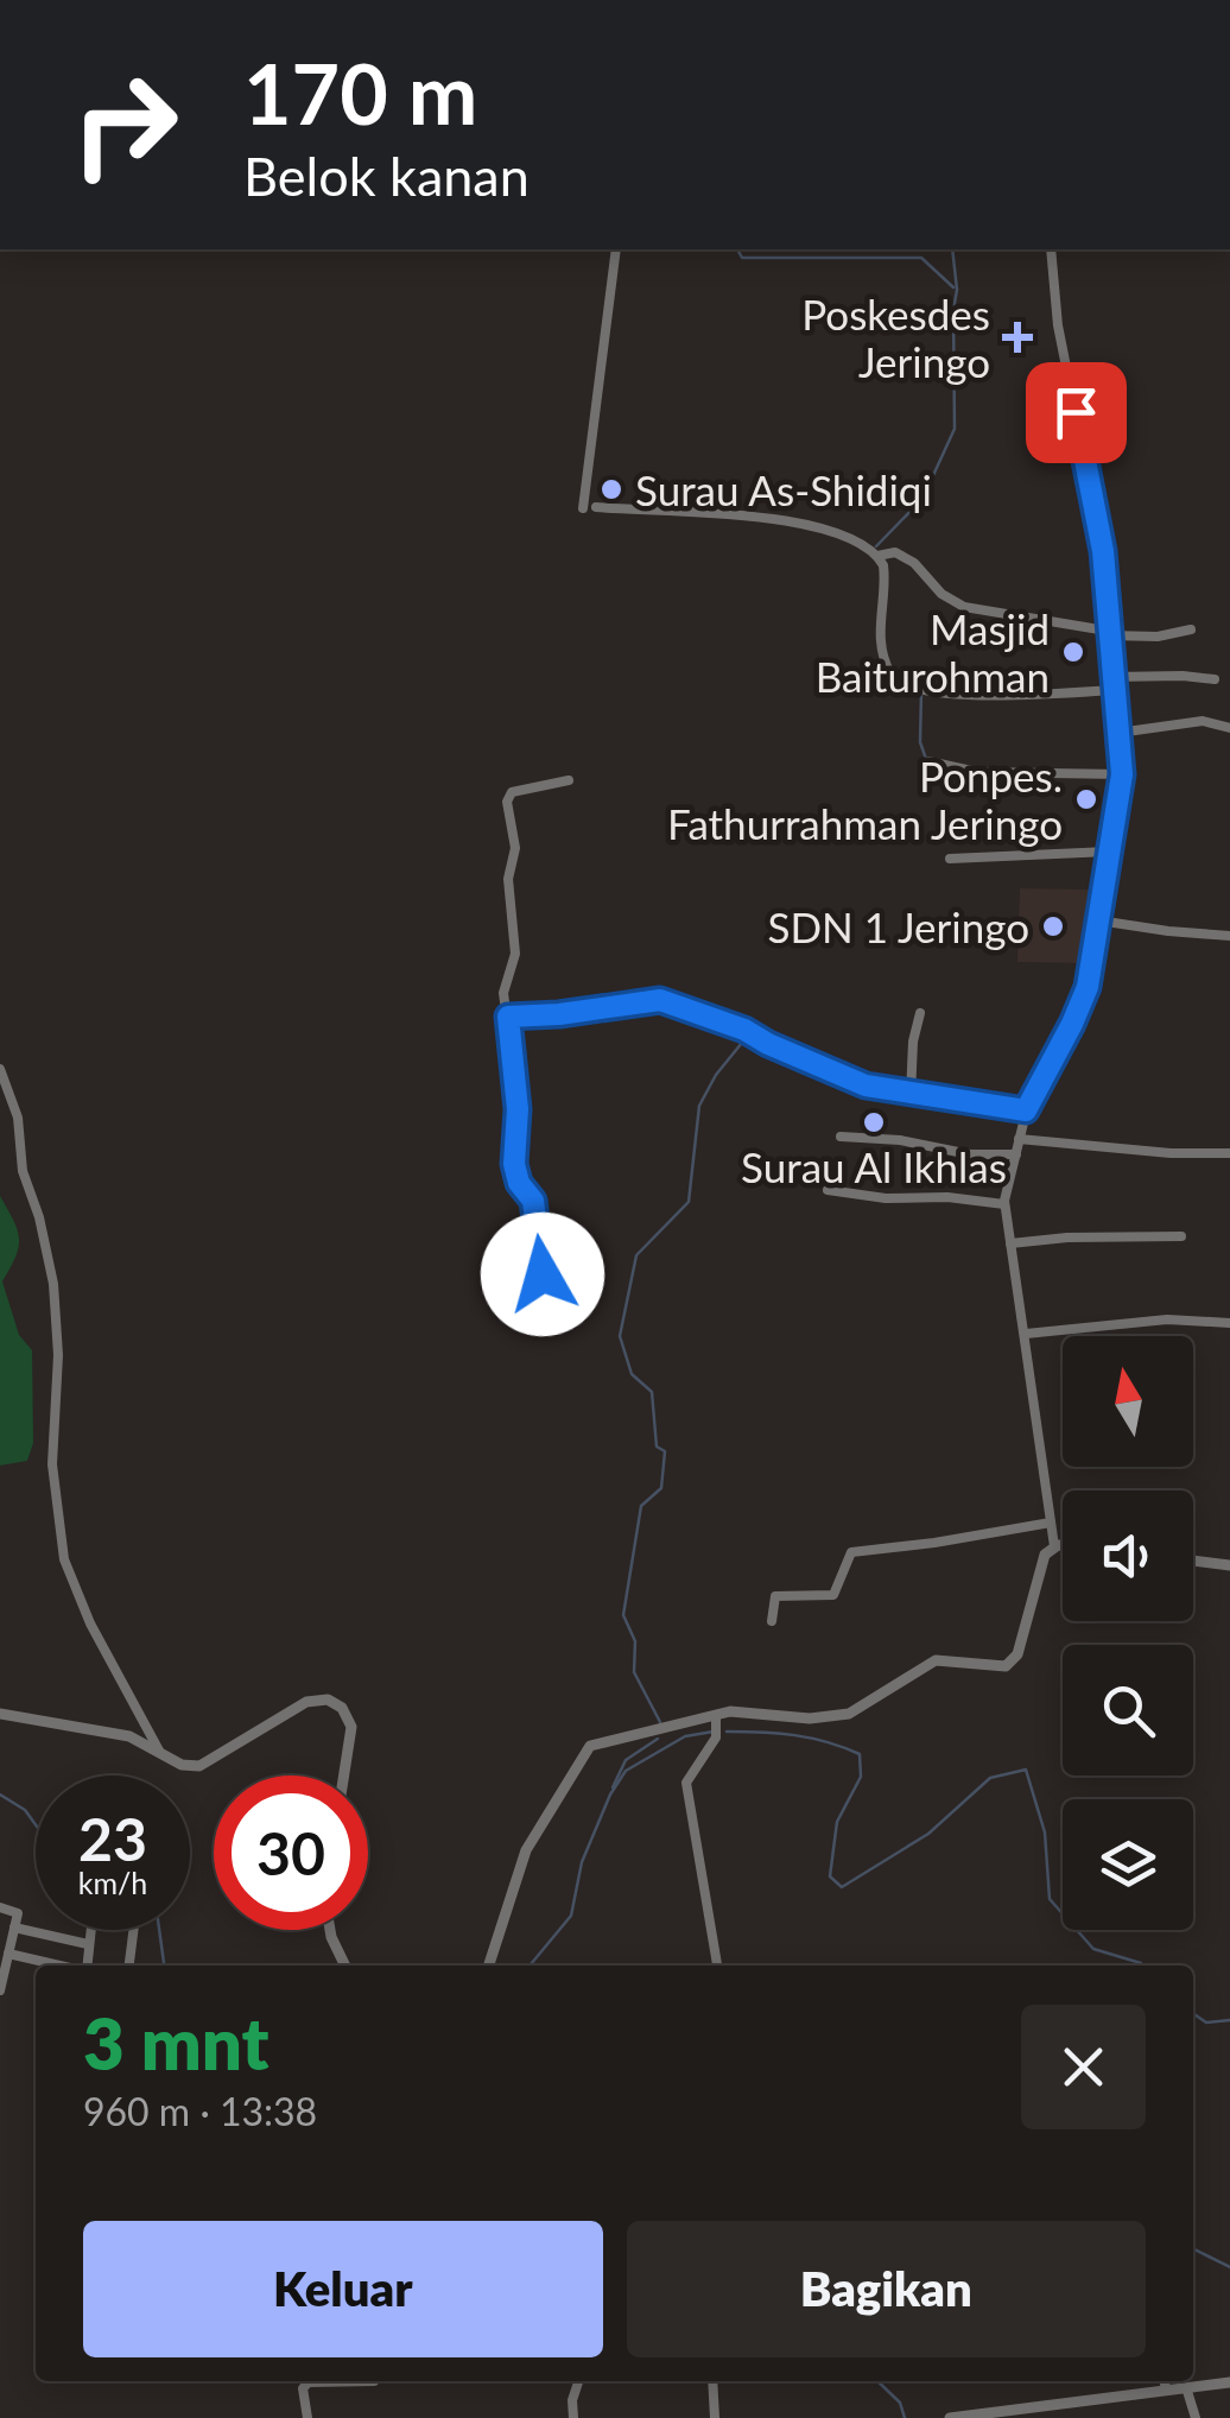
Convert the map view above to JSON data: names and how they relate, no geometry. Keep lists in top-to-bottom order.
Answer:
{
  "places": {
    "health": ["Poskesdes Jeringo"],
    "other": [
      "Surau As-Shidiqi",
      "Masjid Baiturohman",
      "Ponpes. Fathurrahman Jeringo",
      "SDN 1 Jeringo",
      "Surau Al Ikhlas"
    ]
  },
  "north": "top",
  "page": {
    "turn": ["170 m", "Belok kanan"],
    "speed": "23 km/h",
    "limit": "30",
    "heading": ["3 mnt", "960 m · 13:38"],
    "buttons": ["Keluar", "Bagikan"]
  }
}
